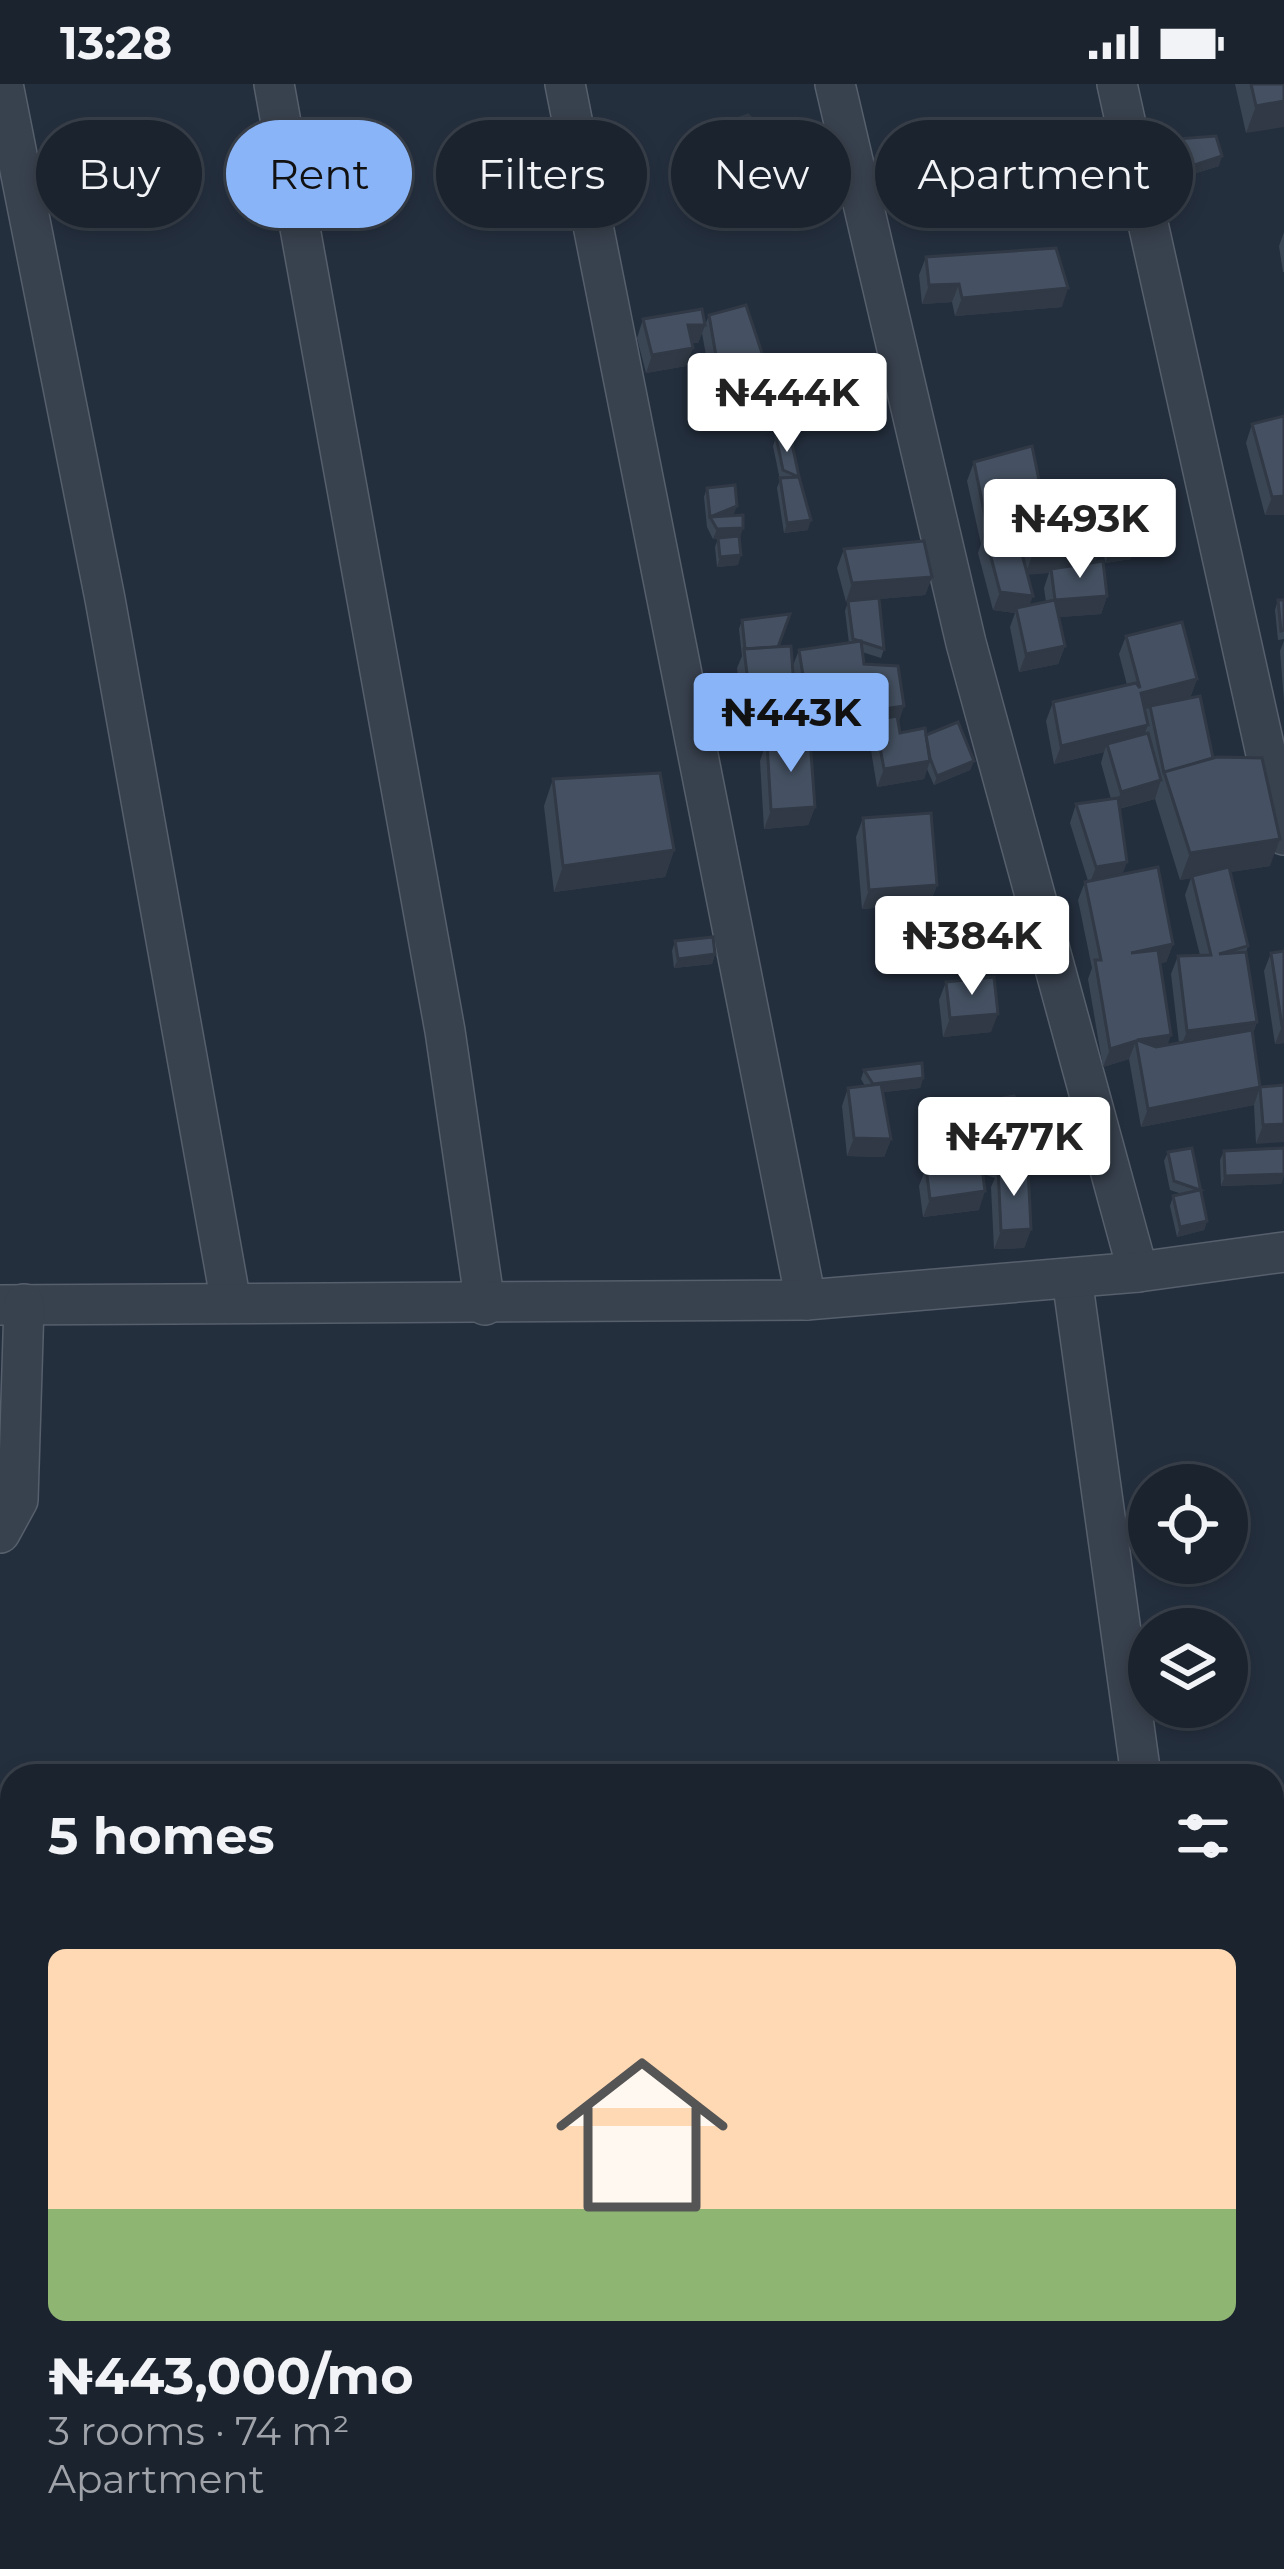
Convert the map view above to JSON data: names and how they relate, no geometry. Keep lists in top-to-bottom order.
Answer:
{
  "page": {
    "status": "13:28",
    "chip": [
      "Buy",
      "Rent",
      "Filters",
      "New",
      "Apartment"
    ],
    "price": [
      "₦444K",
      "₦493K",
      "₦443K",
      "₦384K",
      "₦477K"
    ],
    "heading": "5 homes",
    "list": [
      {
        "name": "₦443,000/mo",
        "note": "3 rooms · 74 m² · Apartment"
      }
    ]
  }
}
